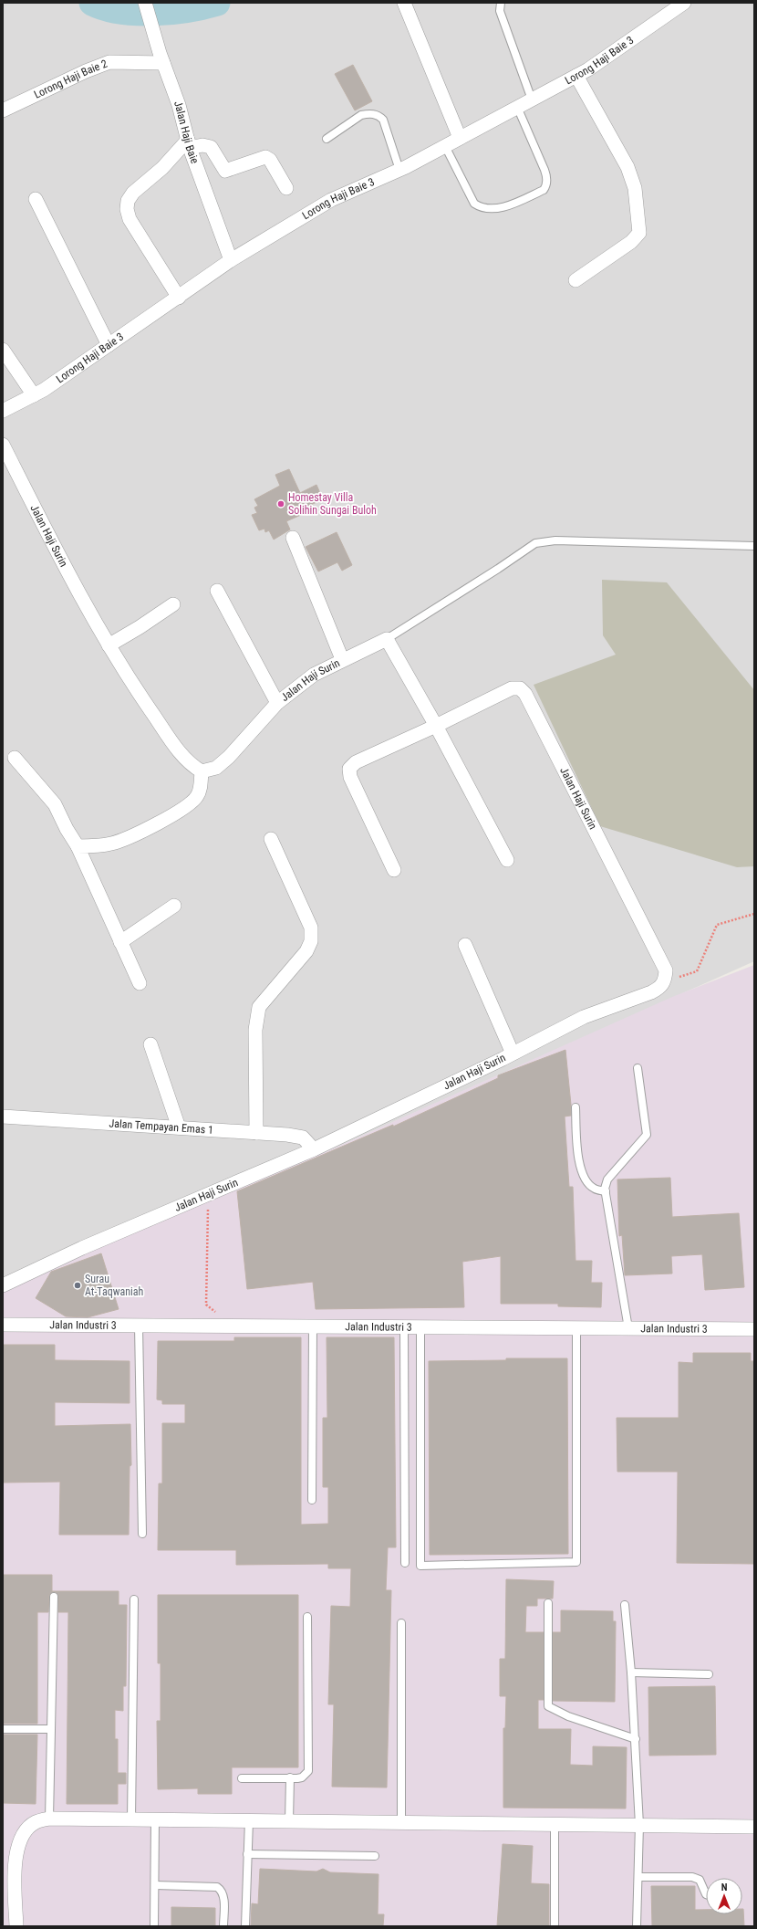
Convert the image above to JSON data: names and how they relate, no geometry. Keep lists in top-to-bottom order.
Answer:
{
  "streets": {
    "street": [
      "Lorong Haji Baie 3",
      "Lorong Haji Baie 2",
      "Jalan Haji Baie",
      "Jalan Haji Surin",
      "Jalan Tempayan Emas 1",
      "Jalan Industri 3"
    ]
  },
  "crossings": [
    ["Lorong Haji Baie 3", "Jalan Haji Baie"],
    ["Lorong Haji Baie 2", "Jalan Haji Baie"],
    ["Jalan Haji Surin", "Jalan Tempayan Emas 1"]
  ],
  "places": ["Homestay Villa Solihin Sungai Buloh", "Surau At-Taqwaniah"],
  "north": "top"
}
